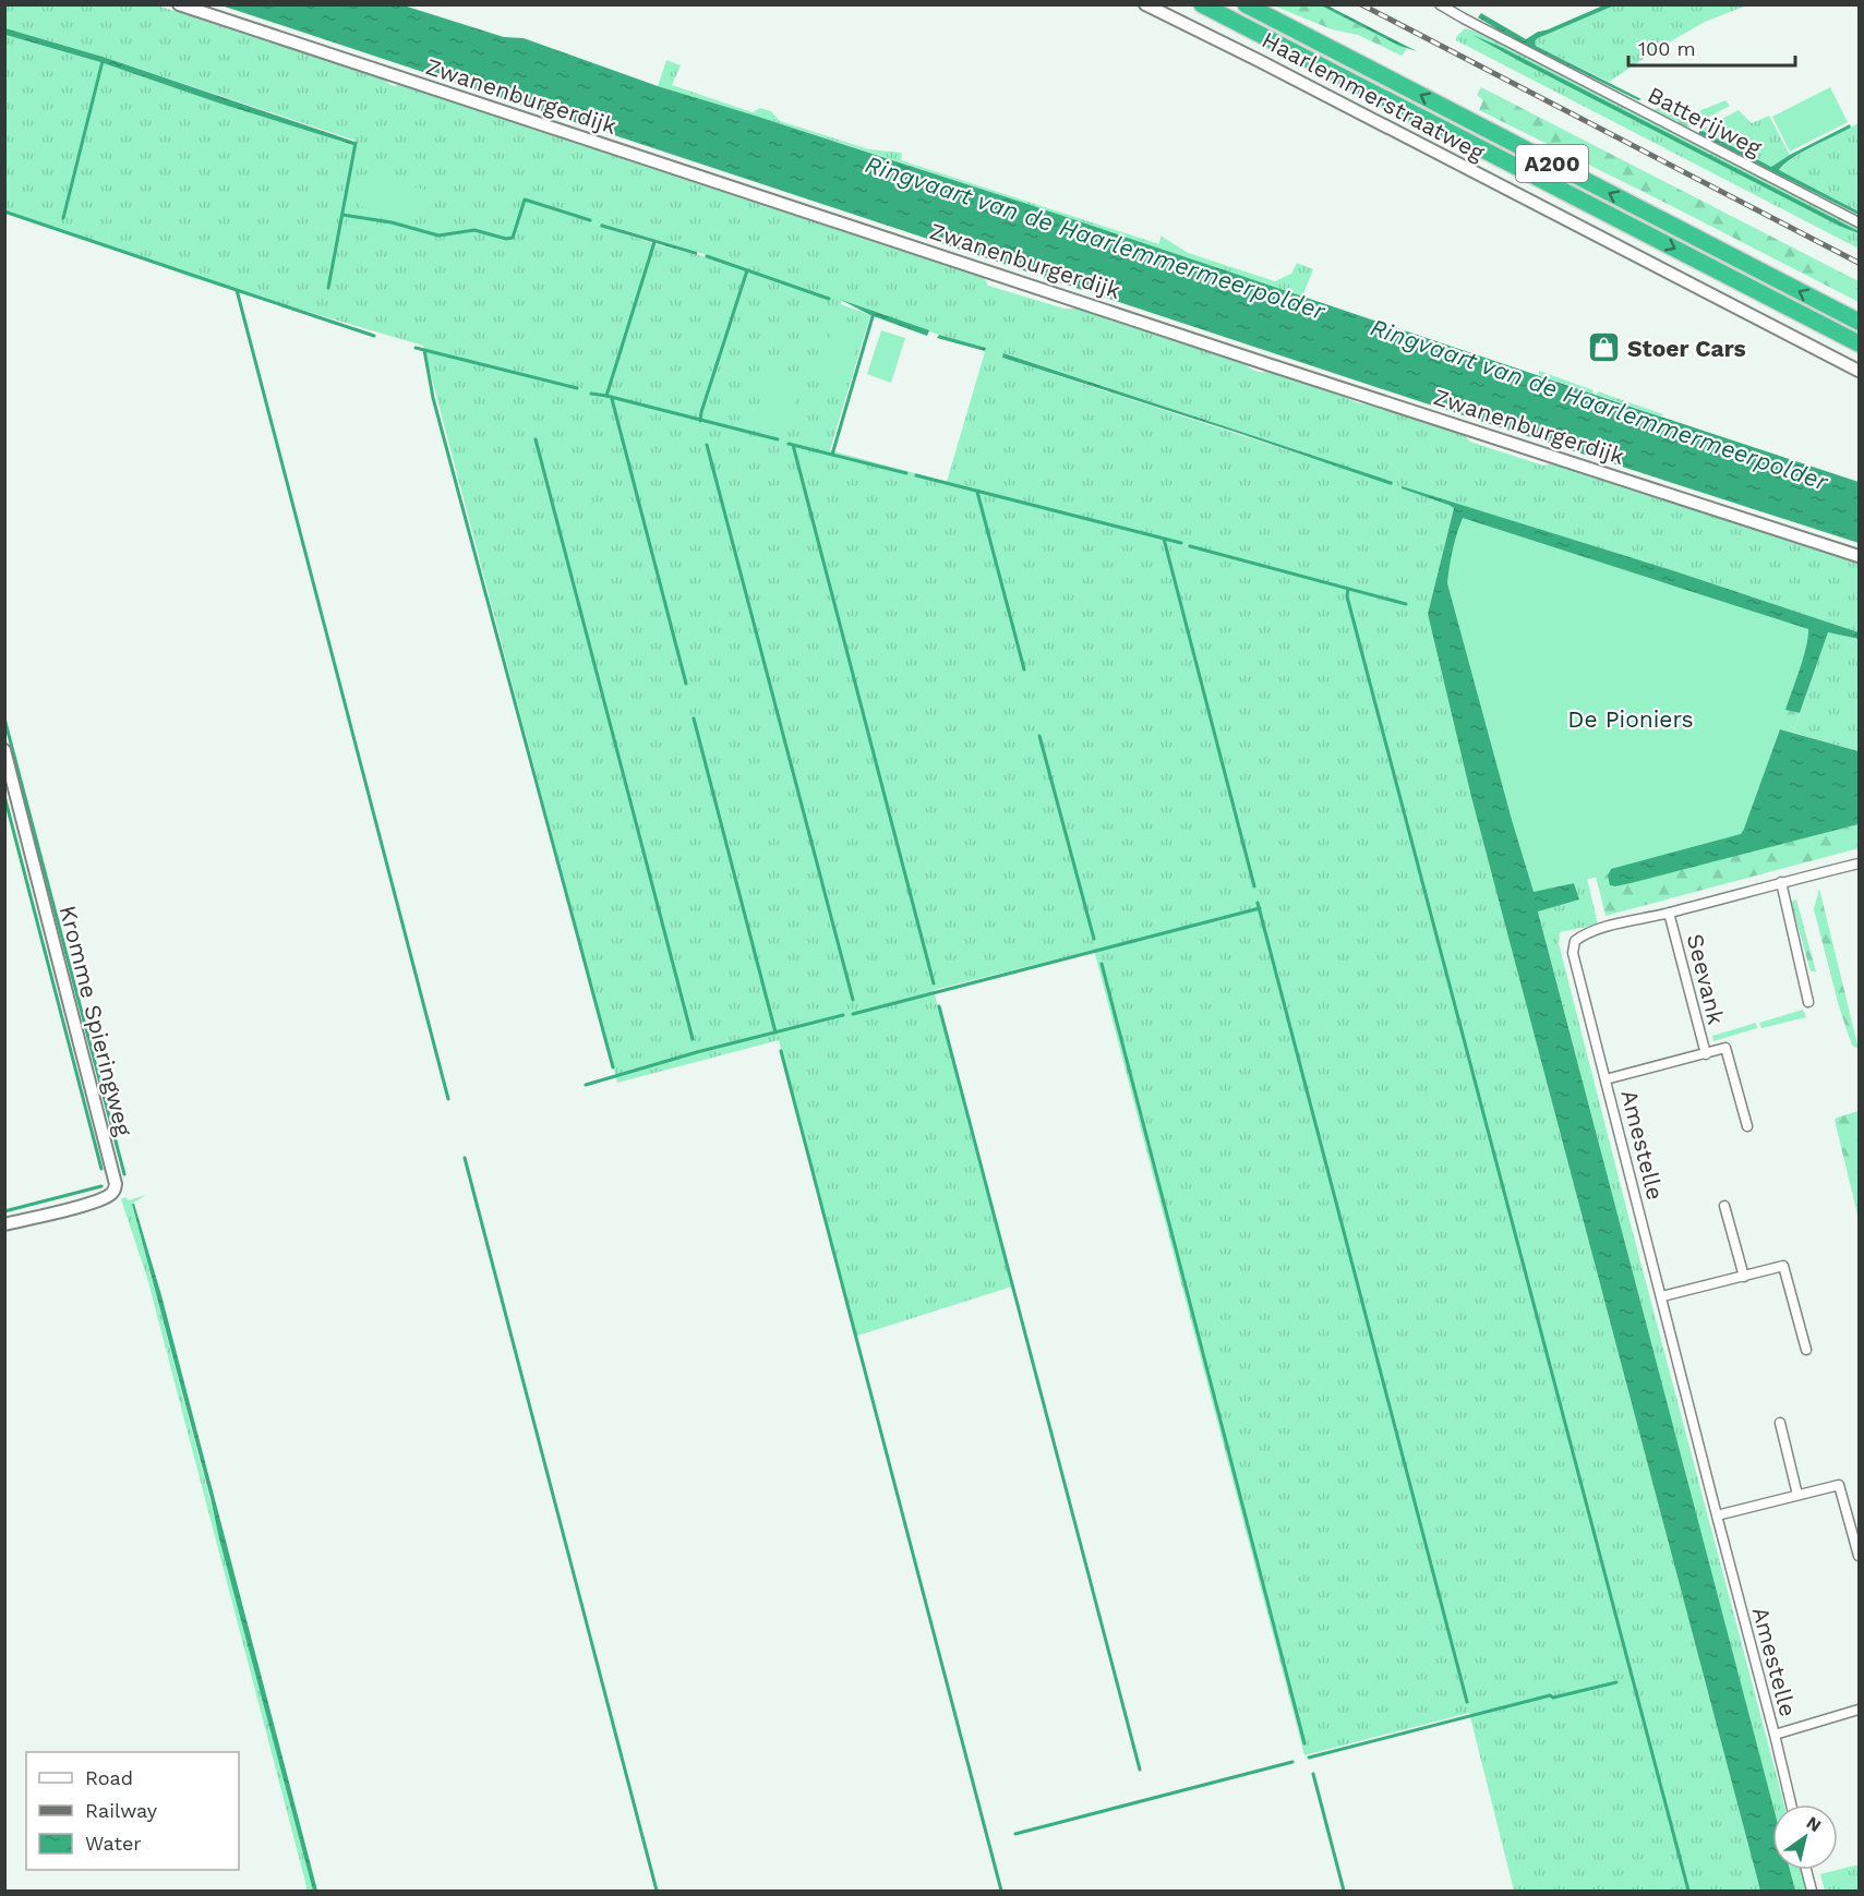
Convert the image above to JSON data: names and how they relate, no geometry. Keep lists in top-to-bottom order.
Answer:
{
  "streets": {
    "highway": ["A200"],
    "street": [
      "Zwanenburgerdijk",
      "Haarlemmerstraatweg",
      "Batterijweg",
      "Seevank",
      "Kromme Spieringweg",
      "Amestelle"
    ]
  },
  "crossings": [
    ["Seevank", "Amestelle"]
  ],
  "water": ["Ringvaart van de Haarlemmermeerpolder"],
  "parks": ["De Pioniers"],
  "places": {
    "shop": ["Stoer Cars"]
  },
  "legend": ["Road", "Railway", "Water"],
  "scale_bar": "100 m",
  "north": "top right"
}
